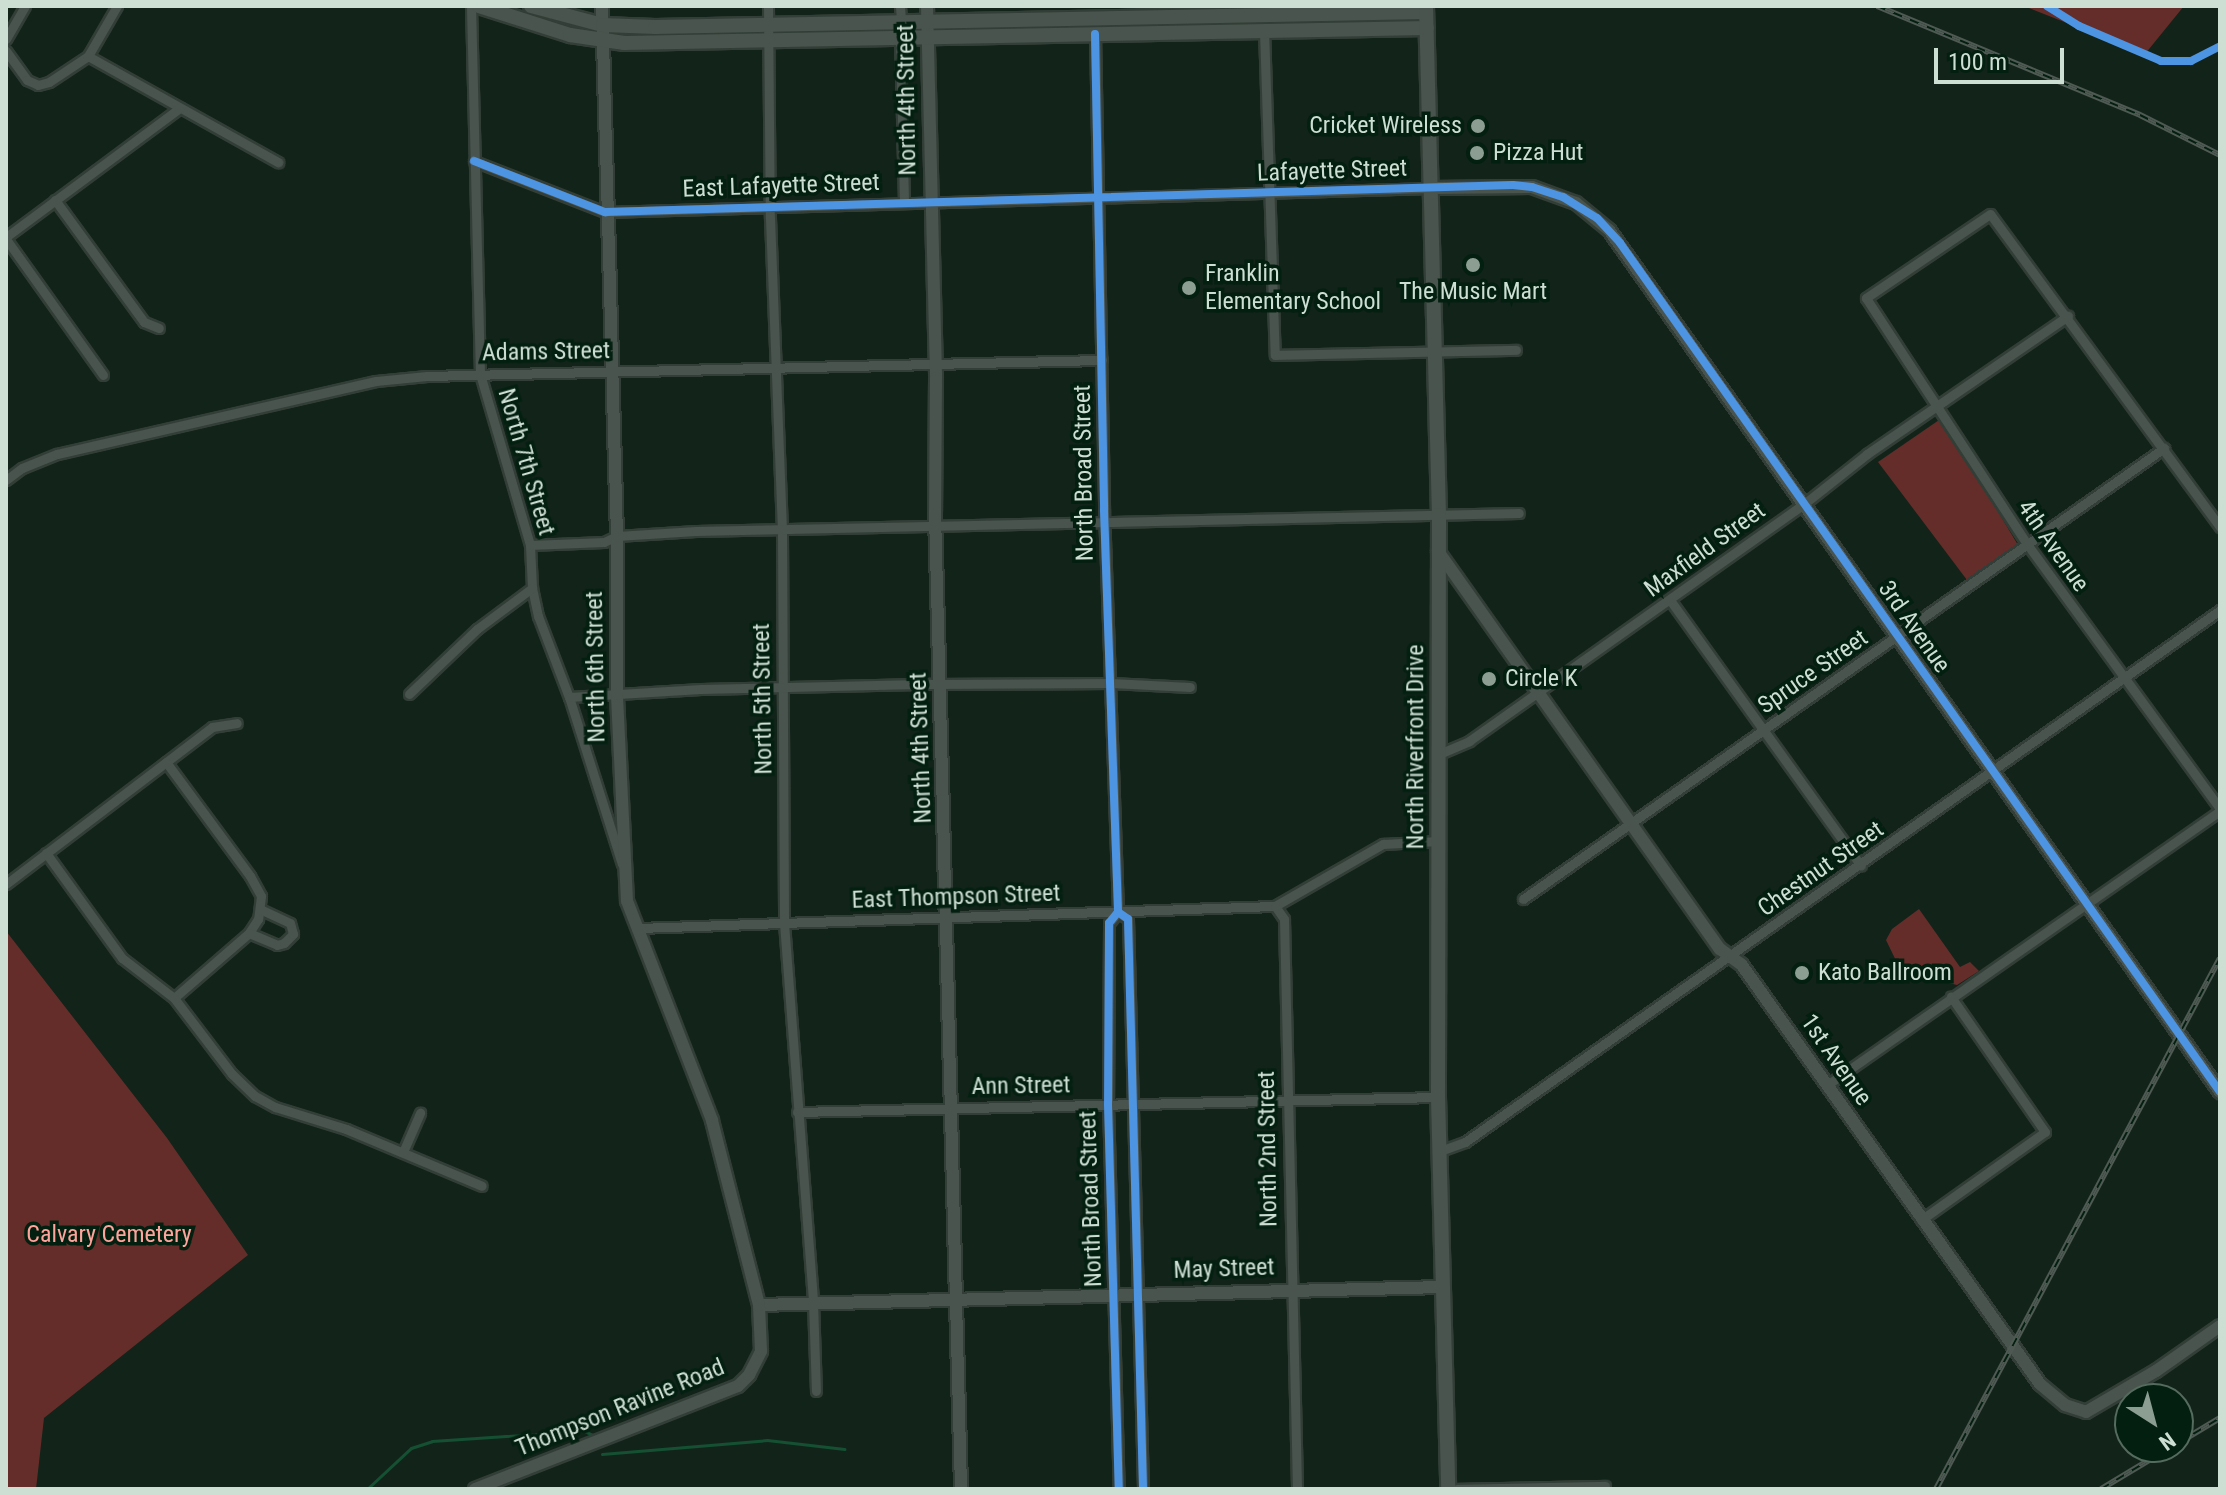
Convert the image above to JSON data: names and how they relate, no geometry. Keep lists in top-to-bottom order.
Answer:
{
  "streets": {
    "main road": ["North Riverfront Drive"],
    "street": [
      "North 4th Street",
      "Lafayette Street",
      "East Lafayette Street",
      "Adams Street",
      "North 7th Street",
      "North Broad Street",
      "4th Avenue",
      "Maxfield Street",
      "3rd Avenue",
      "North 6th Street",
      "Spruce Street",
      "North 5th Street",
      "Chestnut Street",
      "East Thompson Street",
      "1st Avenue",
      "Ann Street",
      "North 2nd Street",
      "May Street",
      "Thompson Ravine Road"
    ]
  },
  "crossings": [
    ["North 4th Street", "East Lafayette Street"],
    ["North 4th Street", "Adams Street"],
    ["North 4th Street", "East Thompson Street"],
    ["North 4th Street", "Ann Street"],
    ["North 4th Street", "May Street"],
    ["Lafayette Street", "East Lafayette Street"],
    ["Lafayette Street", "North Broad Street"],
    ["Lafayette Street", "3rd Avenue"],
    ["Lafayette Street", "North Riverfront Drive"],
    ["East Lafayette Street", "North 7th Street"],
    ["East Lafayette Street", "North Broad Street"],
    ["East Lafayette Street", "North 6th Street"],
    ["East Lafayette Street", "North 5th Street"],
    ["Adams Street", "North 7th Street"],
    ["Adams Street", "North Broad Street"],
    ["Adams Street", "North 6th Street"],
    ["Adams Street", "North 5th Street"],
    ["North 7th Street", "North 6th Street"],
    ["North Broad Street", "East Thompson Street"],
    ["North Broad Street", "Ann Street"],
    ["North Broad Street", "May Street"],
    ["4th Avenue", "Maxfield Street"],
    ["4th Avenue", "Spruce Street"],
    ["4th Avenue", "Chestnut Street"],
    ["Maxfield Street", "3rd Avenue"],
    ["Maxfield Street", "North Riverfront Drive"],
    ["Maxfield Street", "1st Avenue"],
    ["3rd Avenue", "Spruce Street"],
    ["3rd Avenue", "Chestnut Street"],
    ["North 6th Street", "East Thompson Street"],
    ["North 6th Street", "Thompson Ravine Road"],
    ["Spruce Street", "1st Avenue"],
    ["North 5th Street", "East Thompson Street"],
    ["North 5th Street", "Ann Street"],
    ["North 5th Street", "May Street"],
    ["North Riverfront Drive", "Chestnut Street"],
    ["North Riverfront Drive", "1st Avenue"],
    ["North Riverfront Drive", "Ann Street"],
    ["North Riverfront Drive", "May Street"],
    ["Chestnut Street", "1st Avenue"],
    ["East Thompson Street", "North 2nd Street"],
    ["Ann Street", "North 2nd Street"],
    ["North 2nd Street", "May Street"]
  ],
  "parks": ["Calvary Cemetery"],
  "places": [
    "Cricket Wireless",
    "Pizza Hut",
    "The Music Mart",
    "Franklin Elementary School",
    "Circle K",
    "Kato Ballroom"
  ],
  "scale_bar": "100 m",
  "north": "bottom right"
}
